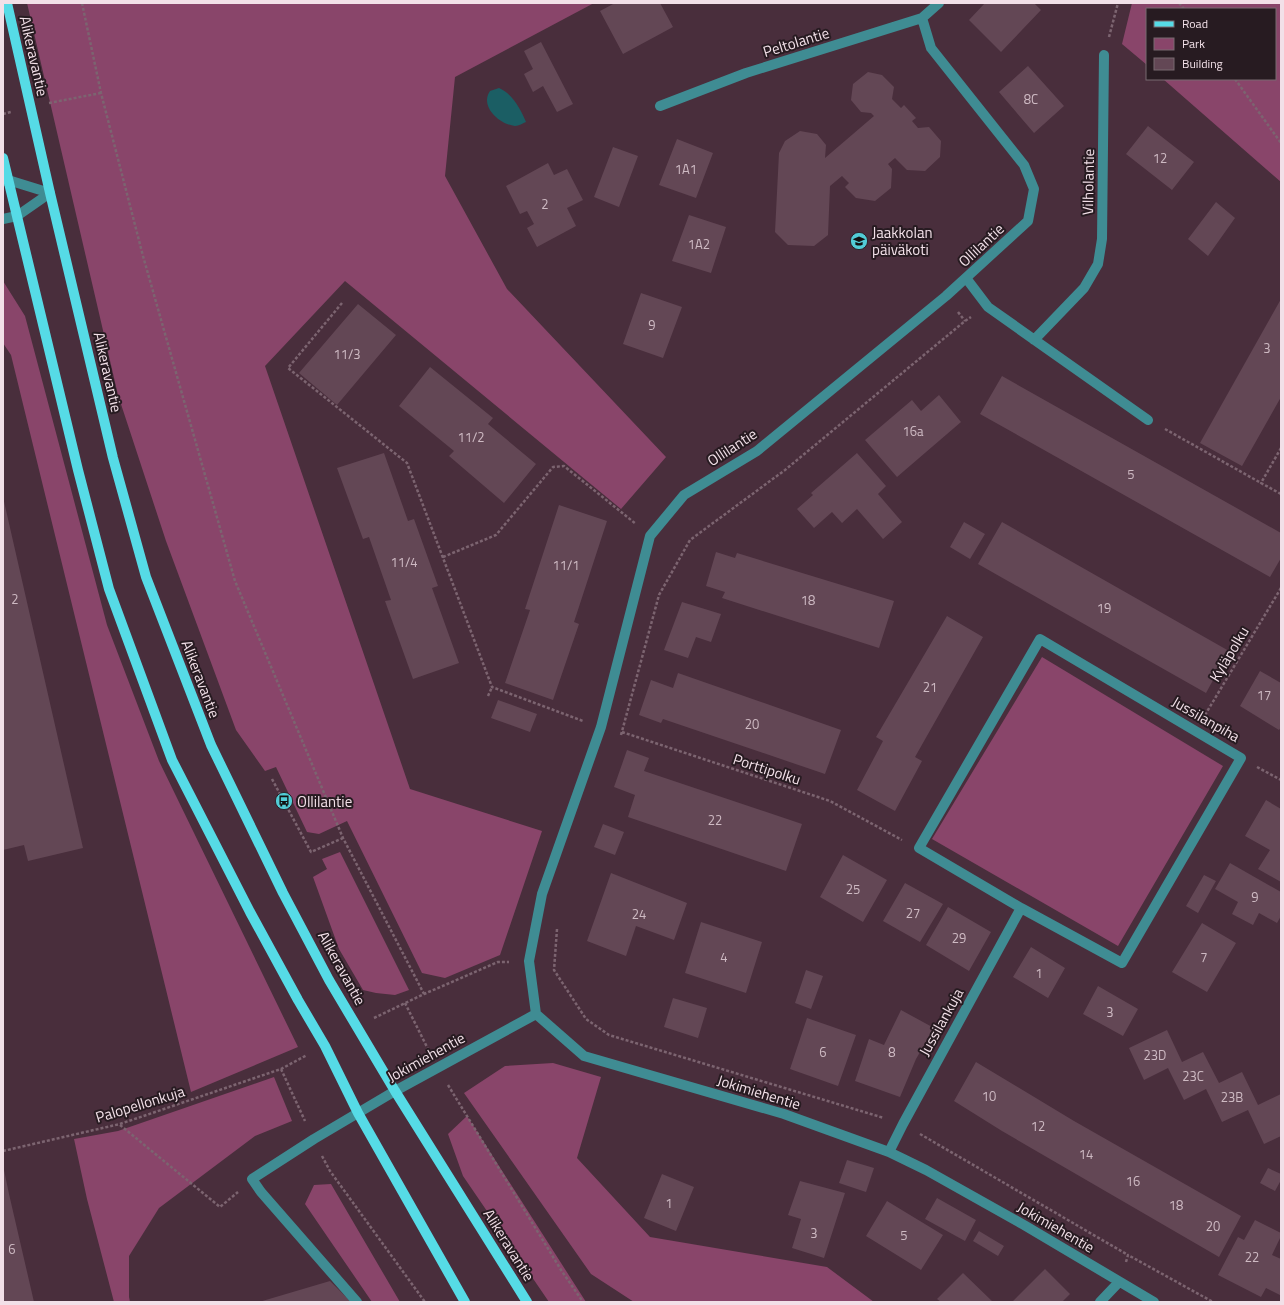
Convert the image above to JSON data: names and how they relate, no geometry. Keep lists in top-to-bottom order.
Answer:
{
  "streets": {
    "main road": ["Alikeravantie"],
    "street": [
      "Peltolantie",
      "Vilholantie",
      "Ollilantie",
      "Jussilanpiha",
      "Jussilankuja",
      "Jokimiehentie"
    ],
    "path": ["Kyläpolku", "Porttipolku", "Palopellonkuja"]
  },
  "crossings": [
    ["Peltolantie", "Ollilantie"],
    ["Alikeravantie", "Jokimiehentie"],
    ["Ollilantie", "Porttipolku"],
    ["Ollilantie", "Jokimiehentie"],
    ["Kyläpolku", "Jussilanpiha"],
    ["Jussilanpiha", "Porttipolku"],
    ["Jussilanpiha", "Jussilankuja"],
    ["Jussilankuja", "Jokimiehentie"],
    ["Jokimiehentie", "Palopellonkuja"]
  ],
  "places": {
    "school or university": ["Jaakkolan päiväkoti"],
    "bus stop": ["Ollilantie"]
  },
  "house_numbers": [
    "8C",
    "12",
    "1A1",
    "2",
    "1A2",
    "9",
    "3",
    "11/3",
    "16a",
    "11/2",
    "5",
    "11/4",
    "11/1",
    "2",
    "18",
    "19",
    "21",
    "17",
    "20",
    "22",
    "25",
    "9",
    "27",
    "24",
    "29",
    "4",
    "7",
    "1",
    "3",
    "6",
    "8",
    "23D",
    "23C",
    "10",
    "23B",
    "12",
    "14",
    "16",
    "1",
    "18",
    "20",
    "3",
    "5",
    "6",
    "22"
  ],
  "legend": ["Road", "Park", "Building"]
}
